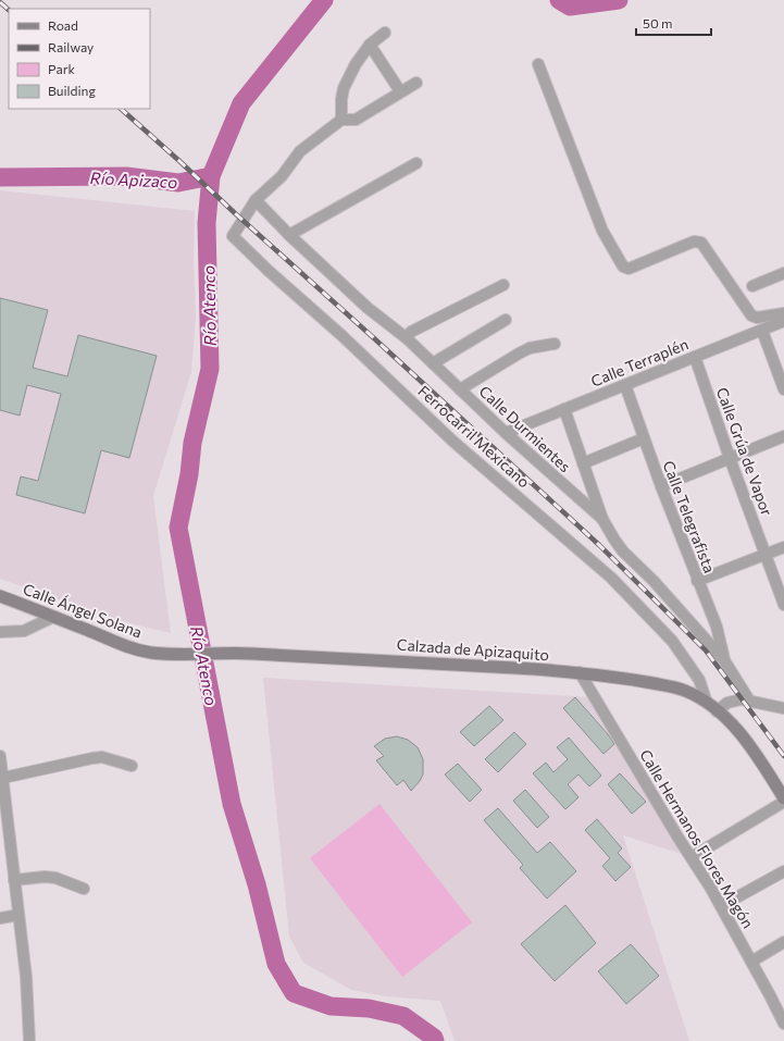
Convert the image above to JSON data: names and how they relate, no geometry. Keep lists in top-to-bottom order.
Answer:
{
  "streets": {
    "main road": ["Calle Ángel Solana", "Calzada de Apizaquito"],
    "street": [
      "Calle Terraplén",
      "Calle Durmientes",
      "Ferrocarril Mexicano",
      "Calle Grúa de Vapor",
      "Calle Telegrafista",
      "Calle Hermanos Flores Magón"
    ]
  },
  "crossings": [
    ["Calle Terraplén", "Calle Durmientes"],
    ["Calle Terraplén", "Calle Grúa de Vapor"],
    ["Calle Terraplén", "Calle Telegrafista"],
    ["Calle Durmientes", "Ferrocarril Mexicano"],
    ["Calle Durmientes", "Calle Telegrafista"],
    ["Ferrocarril Mexicano", "Calzada de Apizaquito"],
    ["Calle Ángel Solana", "Calzada de Apizaquito"],
    ["Calzada de Apizaquito", "Calle Hermanos Flores Magón"]
  ],
  "water": ["Río Apizaco", "Río Atenco"],
  "legend": [
    "Road",
    "Railway",
    "Park",
    "Building"
  ],
  "scale_bar": "50 m"
}
